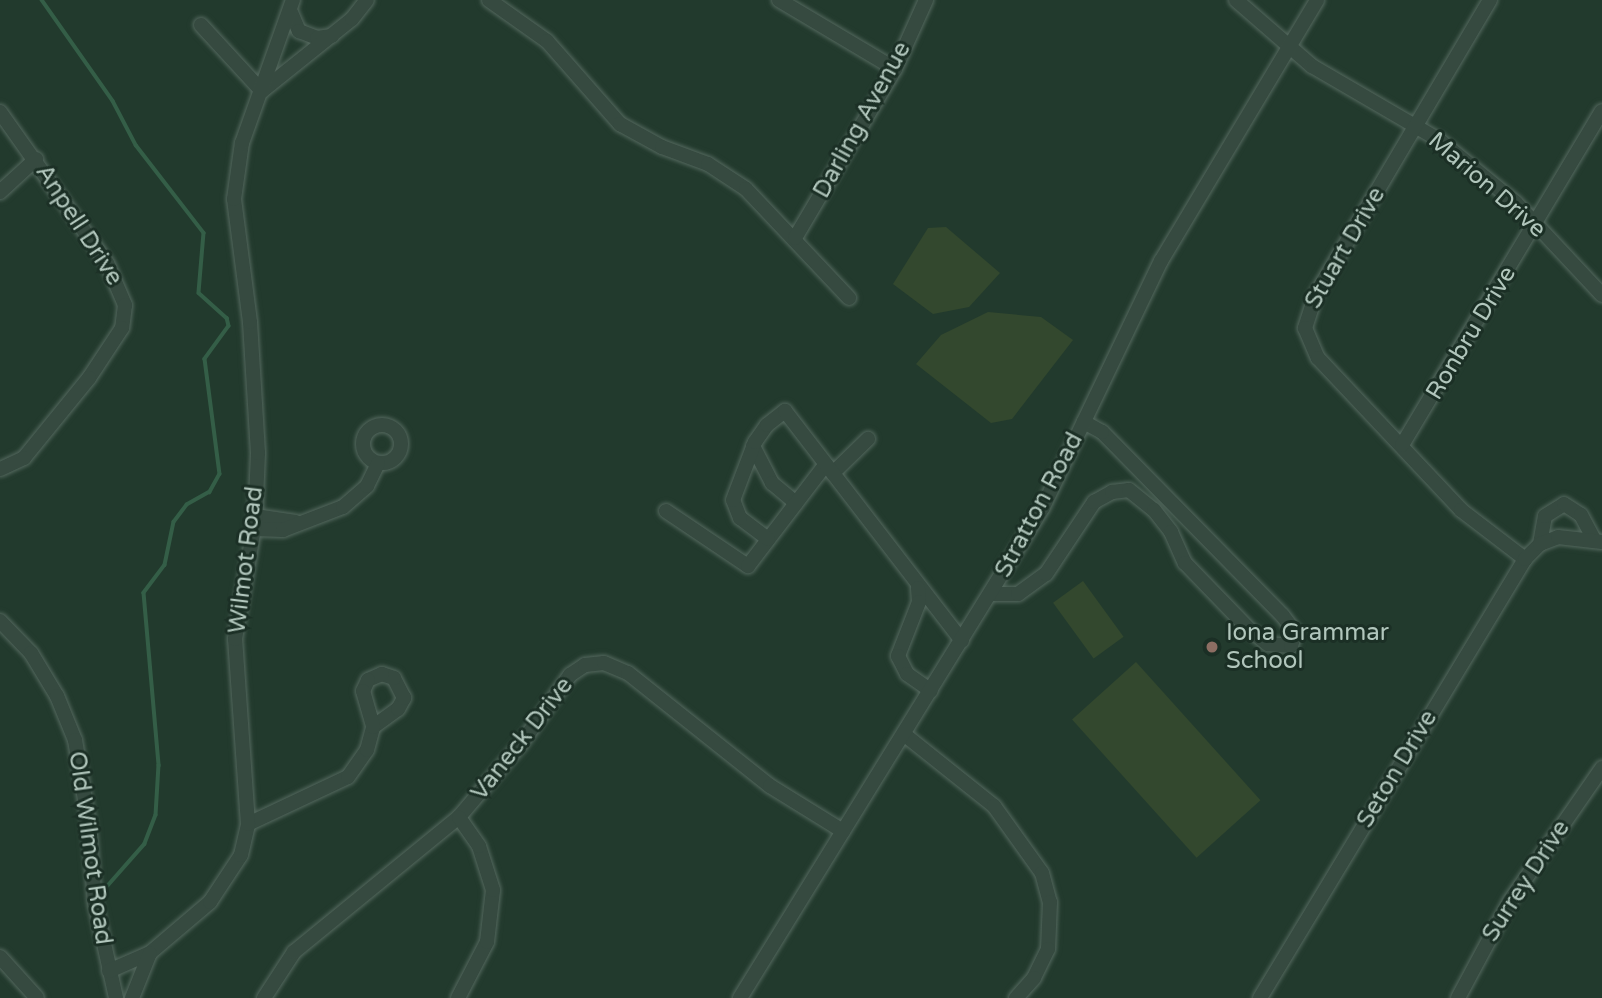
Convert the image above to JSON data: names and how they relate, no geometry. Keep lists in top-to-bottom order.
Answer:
{
  "streets": {
    "street": [
      "Darling Avenue",
      "Marion Drive",
      "Anpell Drive",
      "Stuart Drive",
      "Ronbru Drive",
      "Stratton Road",
      "Wilmot Road",
      "Vaneck Drive",
      "Seton Drive",
      "Old Wilmot Road",
      "Surrey Drive"
    ]
  },
  "crossings": [
    ["Marion Drive", "Stuart Drive"],
    ["Marion Drive", "Ronbru Drive"],
    ["Marion Drive", "Stratton Road"],
    ["Stuart Drive", "Ronbru Drive"],
    ["Stuart Drive", "Seton Drive"],
    ["Stratton Road", "Vaneck Drive"],
    ["Wilmot Road", "Old Wilmot Road"]
  ],
  "places": ["Iona Grammar School"]
}
